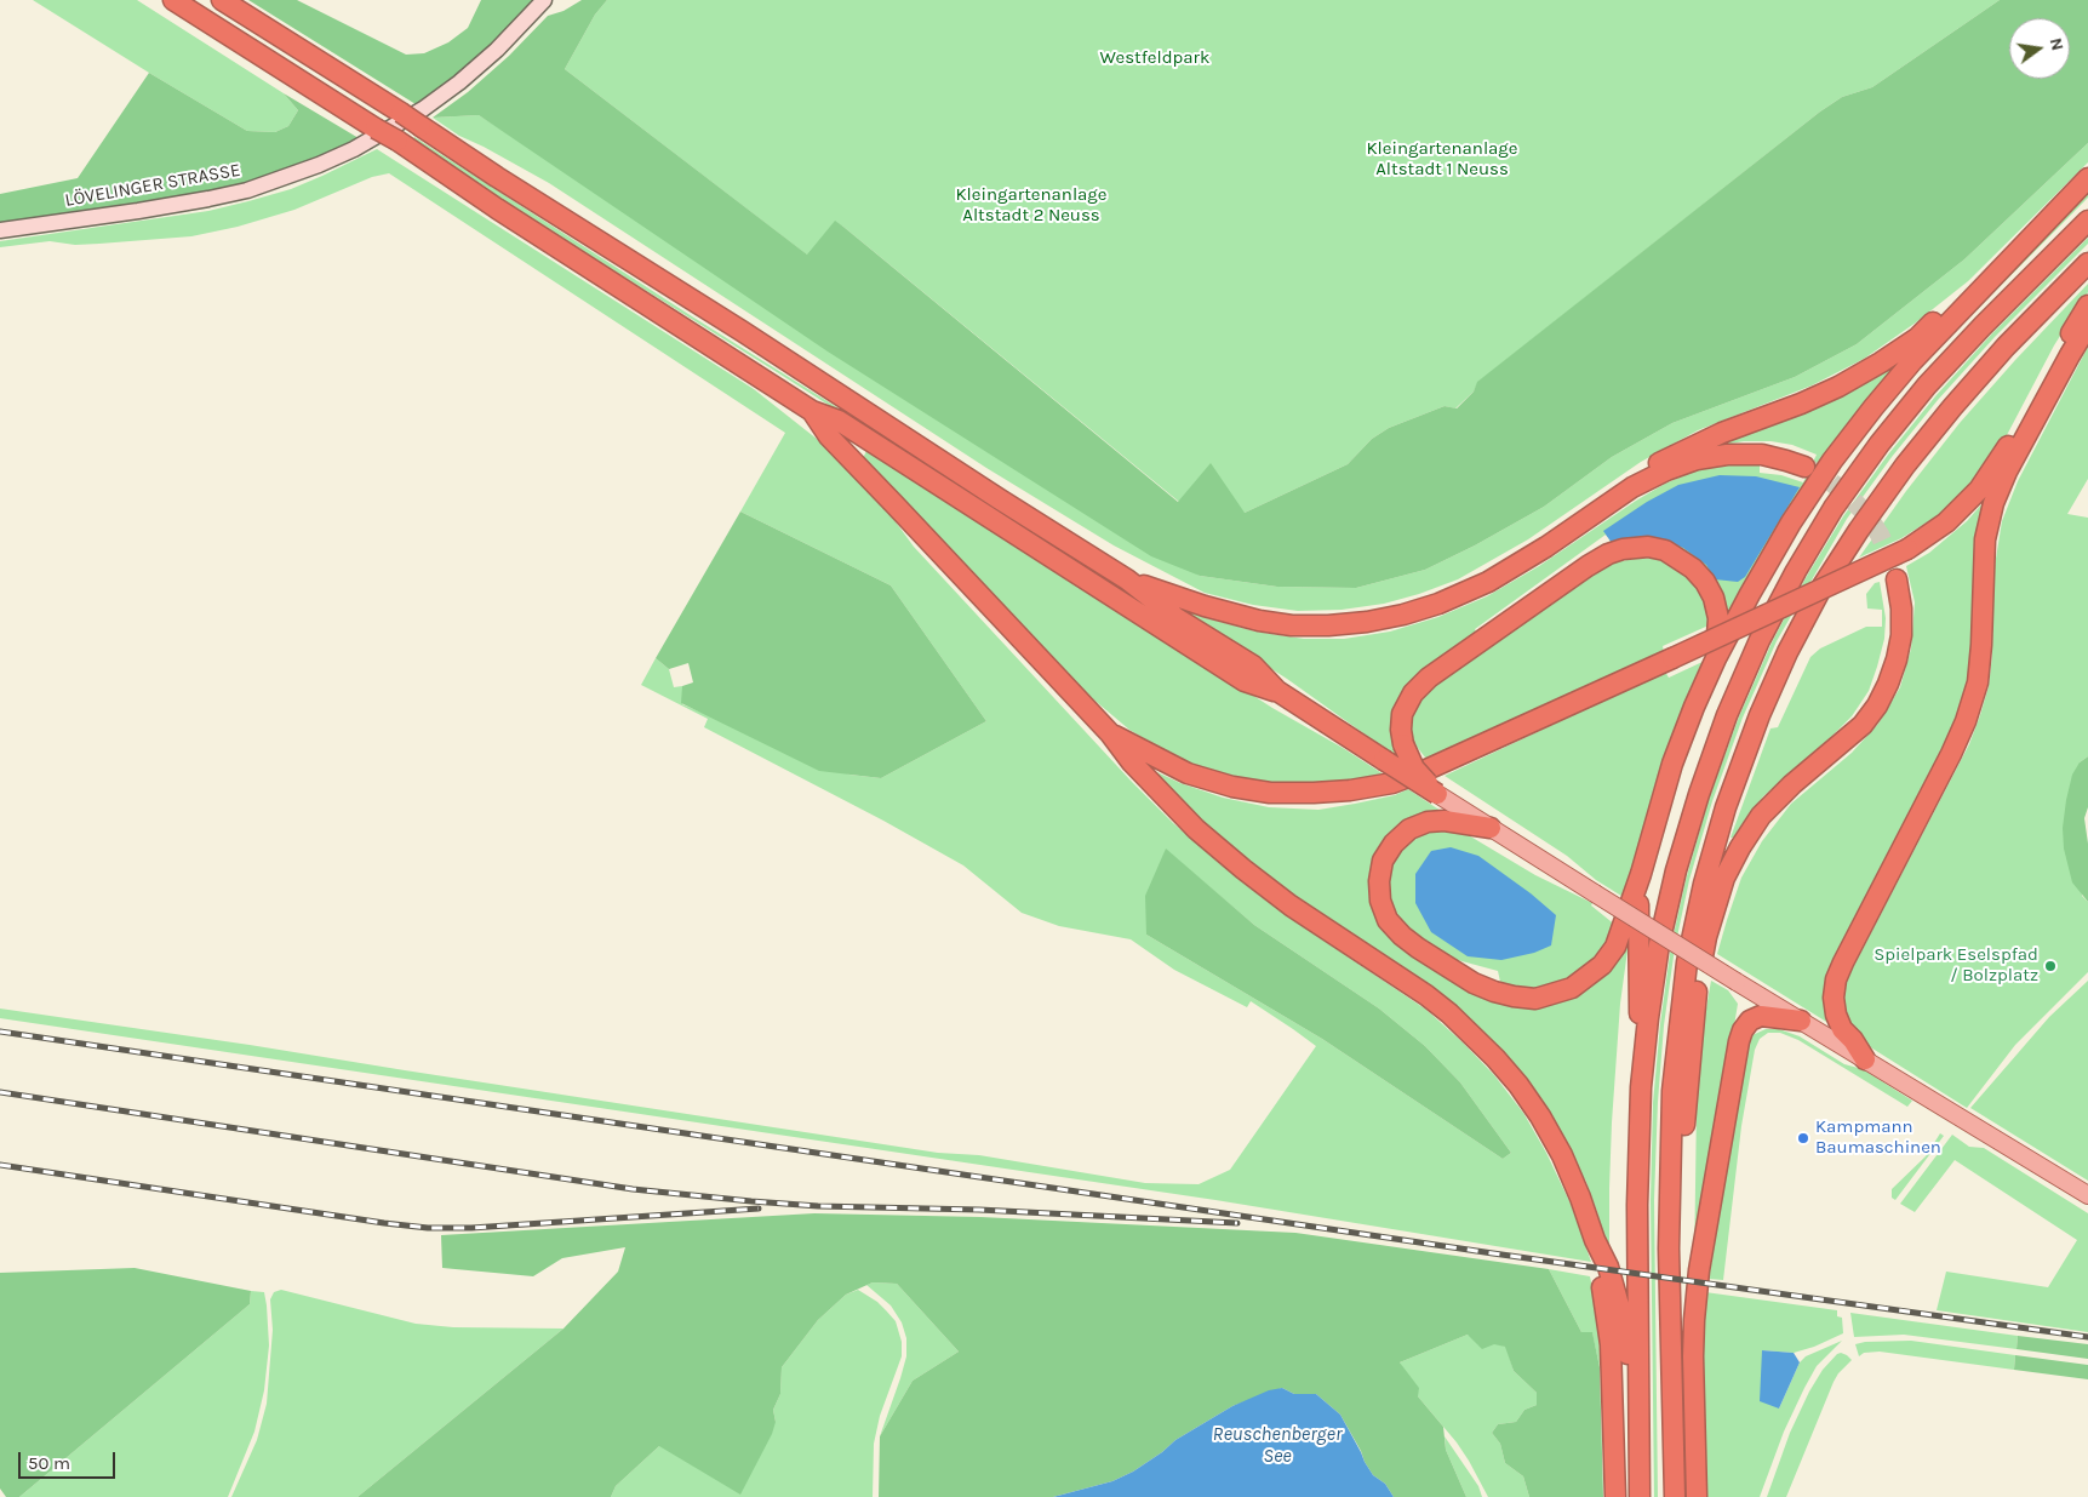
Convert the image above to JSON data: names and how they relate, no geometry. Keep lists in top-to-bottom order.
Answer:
{
  "streets": {
    "street": ["LÖVELINGER STRASSE"]
  },
  "water": ["Reuschenberger See"],
  "parks": ["Westfeldpark", "Kleingartenanlage Altstadt 1 Neuss", "Kleingartenanlage Altstadt 2 Neuss"],
  "places": ["Spielpark Eselspfad / Bolzplatz", "Kampmann Baumaschinen"],
  "scale_bar": "50 m",
  "north": "right"
}
